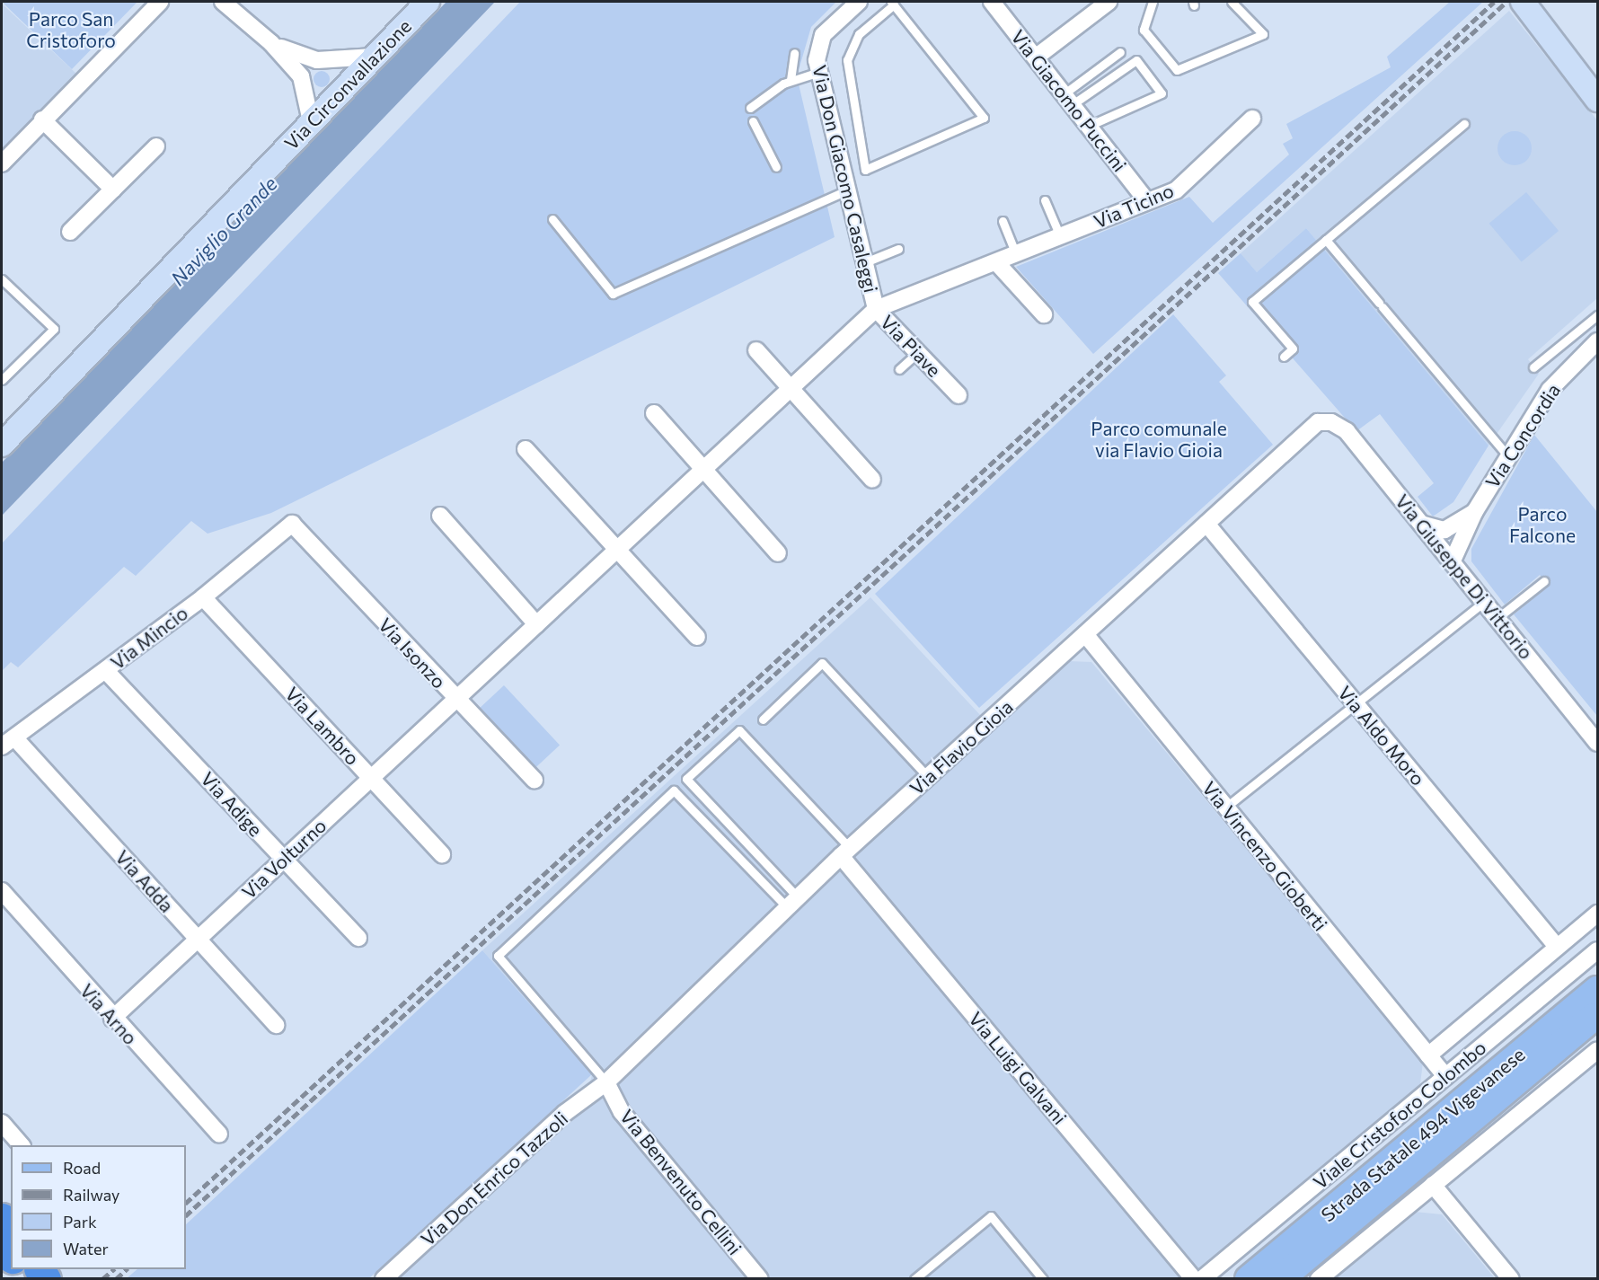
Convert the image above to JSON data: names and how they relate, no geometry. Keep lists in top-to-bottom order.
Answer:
{
  "streets": {
    "main road": ["Via Circonvallazione", "Strada Statale 494 Vigevanese"],
    "street": [
      "Via Giacomo Puccini",
      "Via Don Giacomo Casaleggi",
      "Via Ticino",
      "Via Piave",
      "Via Concordia",
      "Via Giuseppe Di Vittorio",
      "Via Mincio",
      "Via Isonzo",
      "Via Lambro",
      "Via Aldo Moro",
      "Via Flavio Gioia",
      "Via Adige",
      "Via Vincenzo Gioberti",
      "Via Volturno",
      "Via Adda",
      "Via Arno",
      "Via Luigi Galvani",
      "Viale Cristoforo Colombo",
      "Via Don Enrico Tazzoli",
      "Via Benvenuto Cellini"
    ]
  },
  "crossings": [
    ["Via Giacomo Puccini", "Via Ticino"],
    ["Via Don Giacomo Casaleggi", "Via Ticino"],
    ["Via Don Giacomo Casaleggi", "Via Piave"],
    ["Via Ticino", "Via Piave"],
    ["Via Piave", "Via Volturno"],
    ["Via Concordia", "Via Giuseppe Di Vittorio"],
    ["Via Giuseppe Di Vittorio", "Via Flavio Gioia"],
    ["Via Mincio", "Via Isonzo"],
    ["Via Mincio", "Via Lambro"],
    ["Via Mincio", "Via Adige"],
    ["Via Mincio", "Via Adda"],
    ["Via Isonzo", "Via Volturno"],
    ["Via Lambro", "Via Volturno"],
    ["Via Aldo Moro", "Via Flavio Gioia"],
    ["Via Flavio Gioia", "Via Vincenzo Gioberti"],
    ["Via Flavio Gioia", "Via Luigi Galvani"],
    ["Via Flavio Gioia", "Via Don Enrico Tazzoli"],
    ["Via Flavio Gioia", "Via Benvenuto Cellini"],
    ["Via Adige", "Via Volturno"],
    ["Via Vincenzo Gioberti", "Viale Cristoforo Colombo"],
    ["Via Volturno", "Via Adda"],
    ["Via Volturno", "Via Arno"],
    ["Via Don Enrico Tazzoli", "Via Benvenuto Cellini"]
  ],
  "water": ["Naviglio Grande"],
  "parks": ["Parco San Cristoforo", "Parco comunale via Flavio Gioia", "Parco Falcone"],
  "legend": [
    "Road",
    "Railway",
    "Park",
    "Water"
  ]
}
